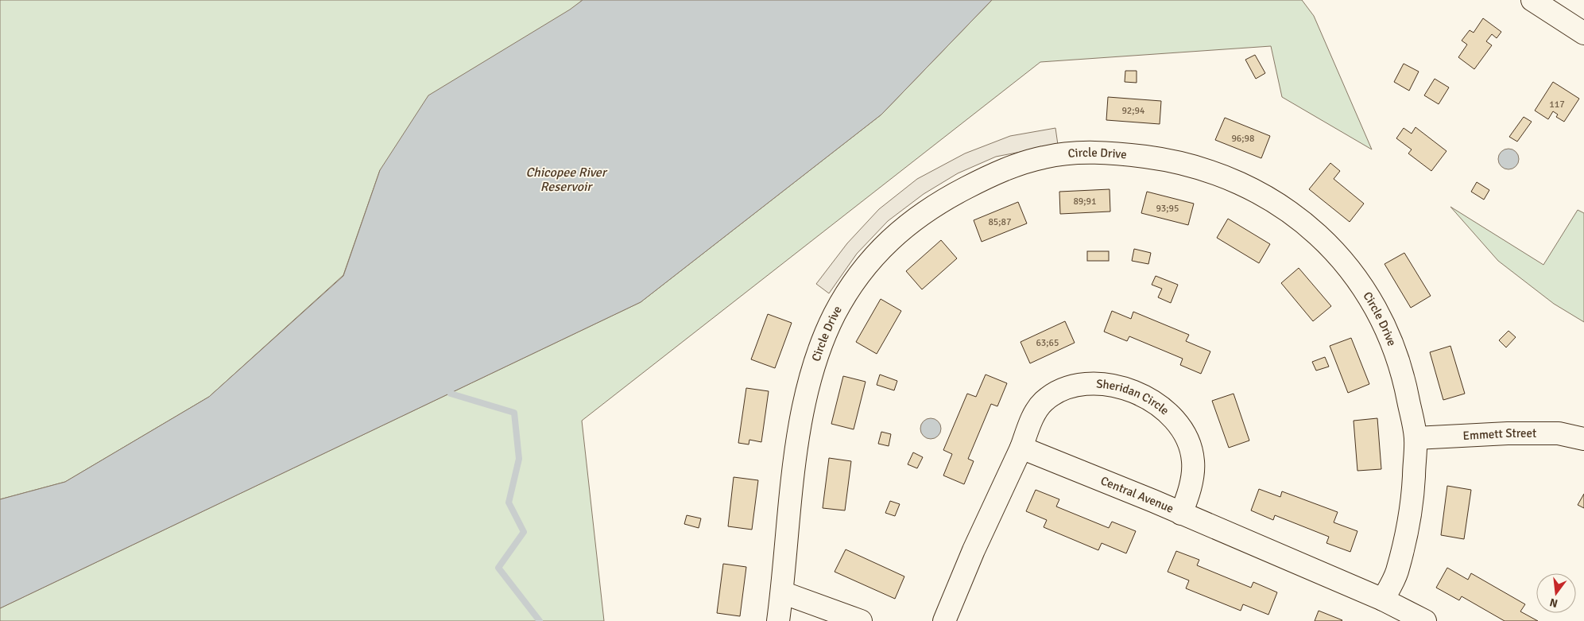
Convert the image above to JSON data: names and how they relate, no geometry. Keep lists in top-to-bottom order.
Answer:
{
  "streets": {
    "street": [
      "Circle Drive",
      "Sheridan Circle",
      "Emmett Street",
      "Central Avenue"
    ]
  },
  "crossings": [
    ["Circle Drive", "Emmett Street"],
    ["Circle Drive", "Central Avenue"],
    ["Sheridan Circle", "Central Avenue"]
  ],
  "water": ["Chicopee River Reservoir"],
  "house_numbers": [
    "117",
    "92;94",
    "96;98",
    "89;91",
    "93;95",
    "85;87",
    "63;65"
  ],
  "north": "bottom"
}
